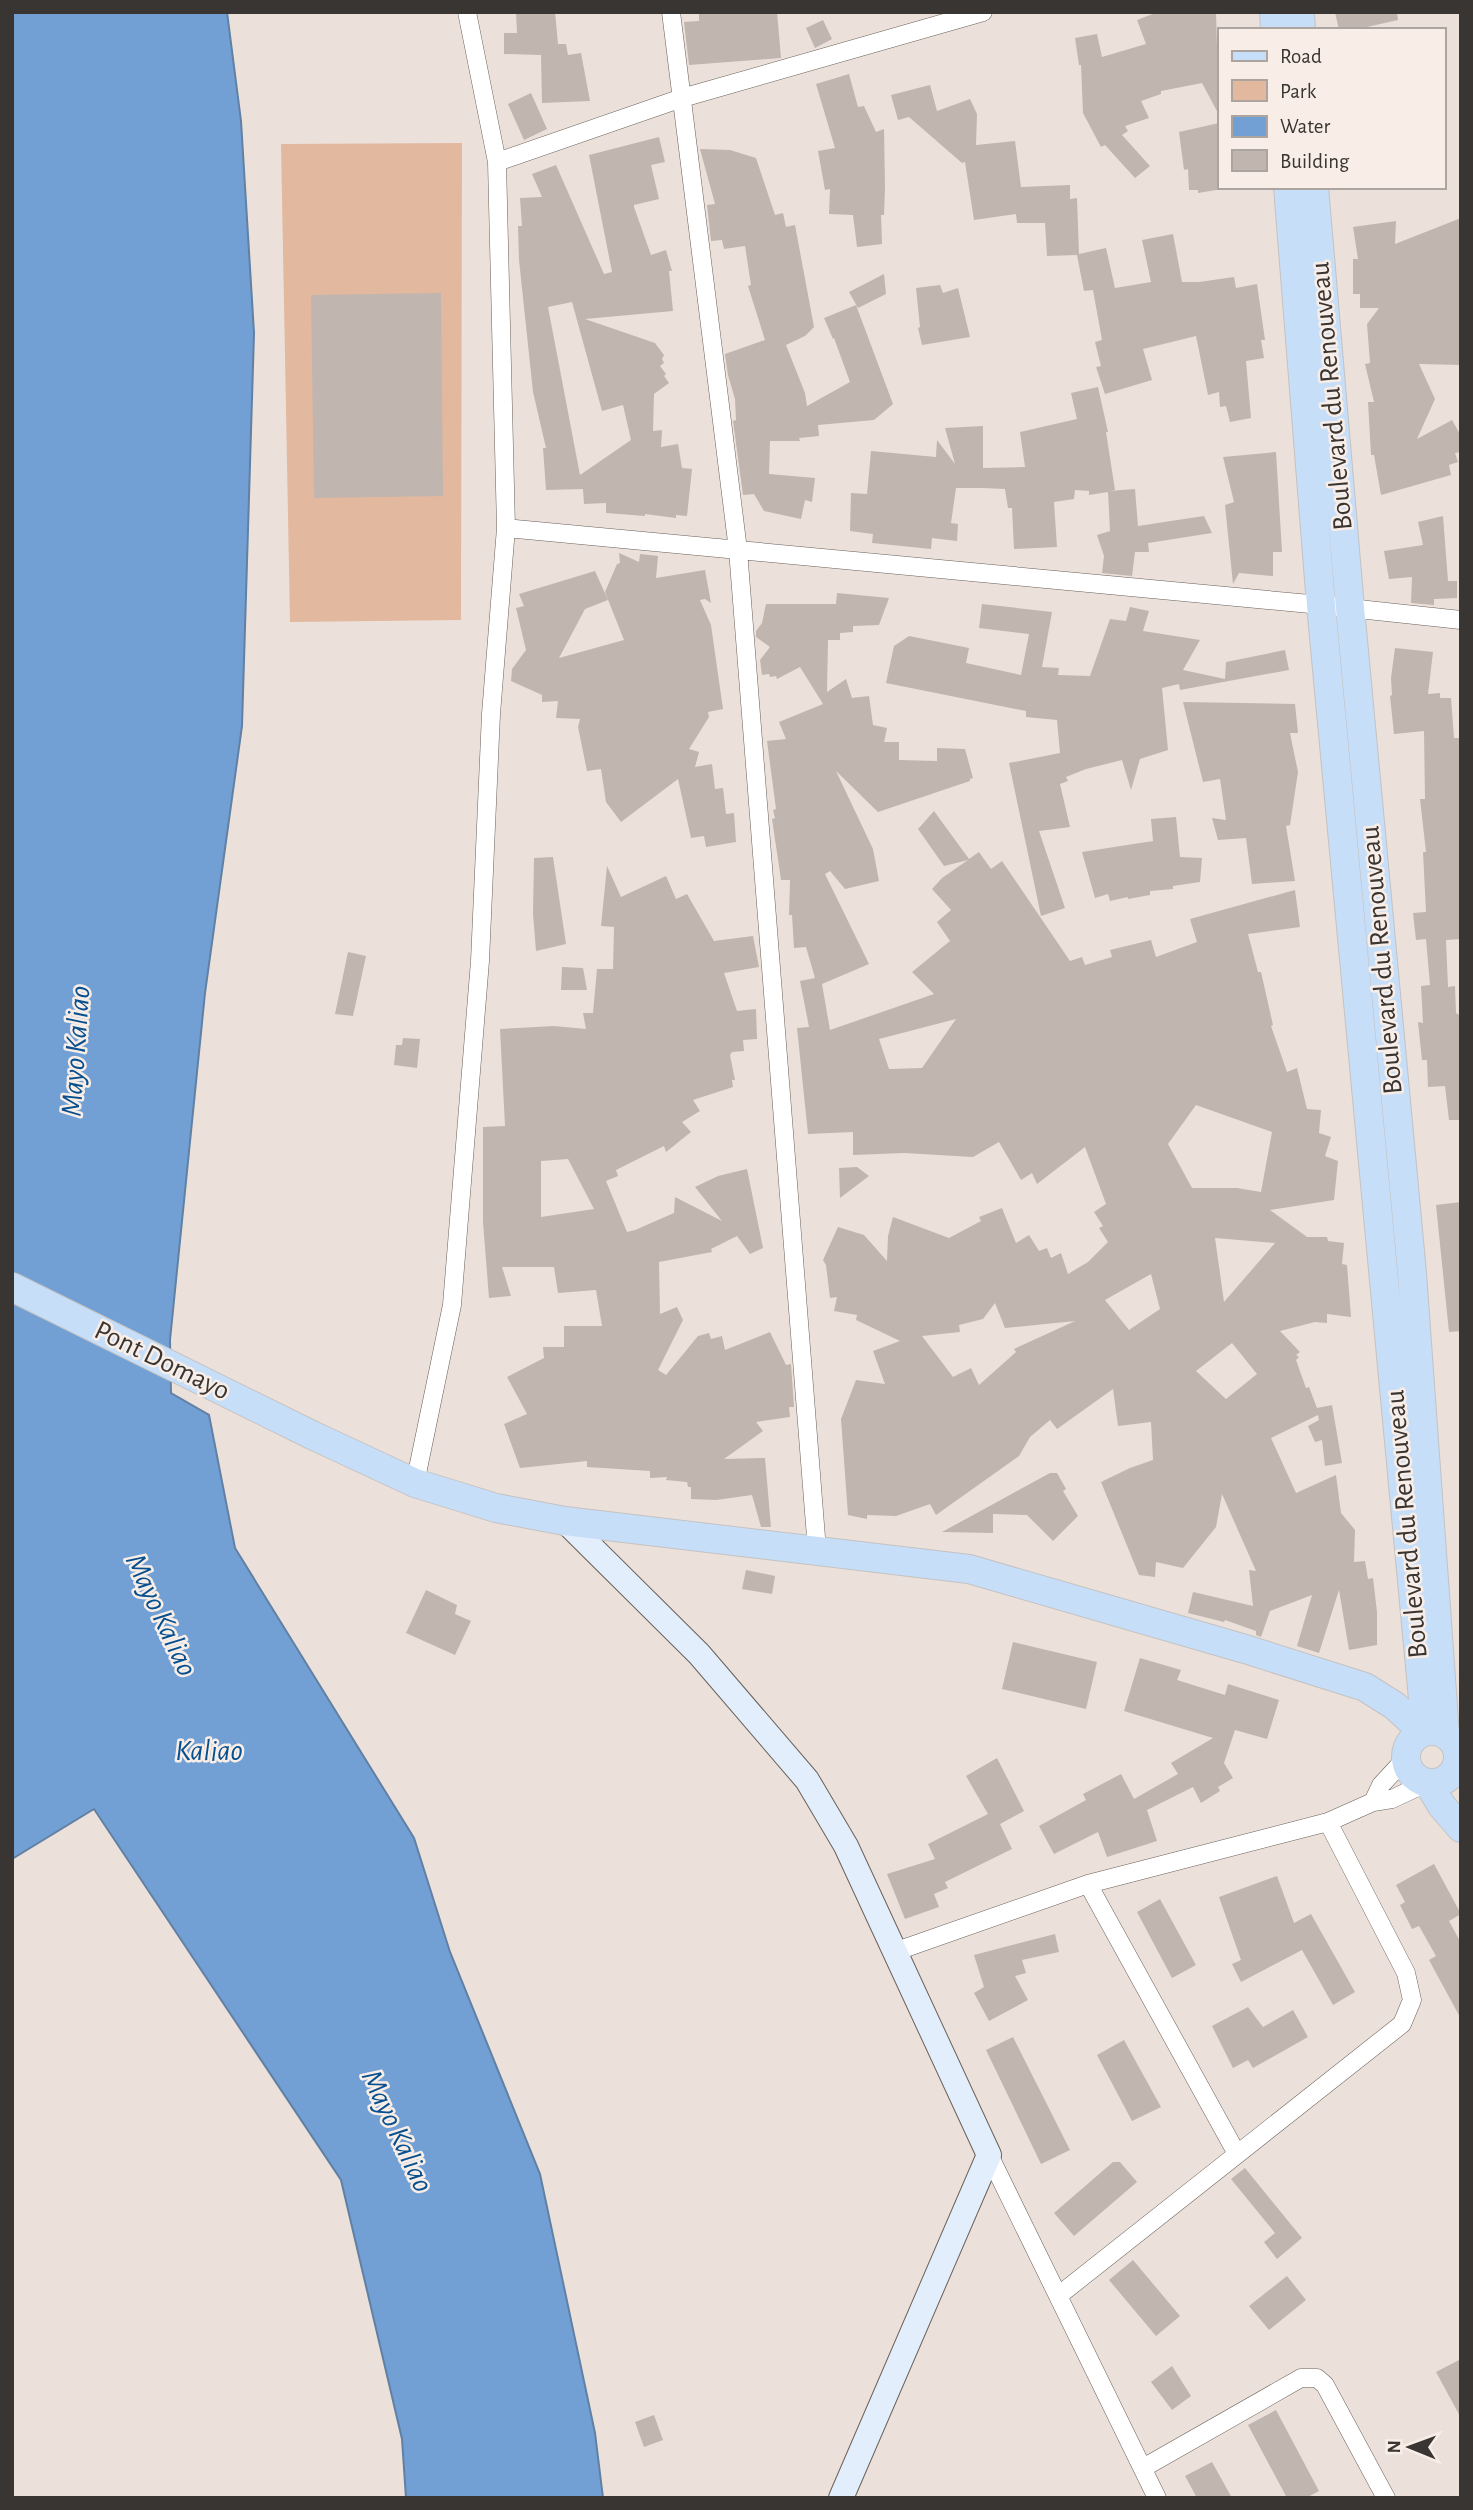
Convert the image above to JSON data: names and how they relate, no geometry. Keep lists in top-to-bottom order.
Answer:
{
  "streets": {
    "main road": ["Boulevard du Renouveau", "Pont Domayo"]
  },
  "crossings": [
    ["Boulevard du Renouveau", "Pont Domayo"]
  ],
  "water": ["Mayo Kaliao", "Kaliao"],
  "legend": [
    "Road",
    "Park",
    "Water",
    "Building"
  ],
  "north": "left"
}
